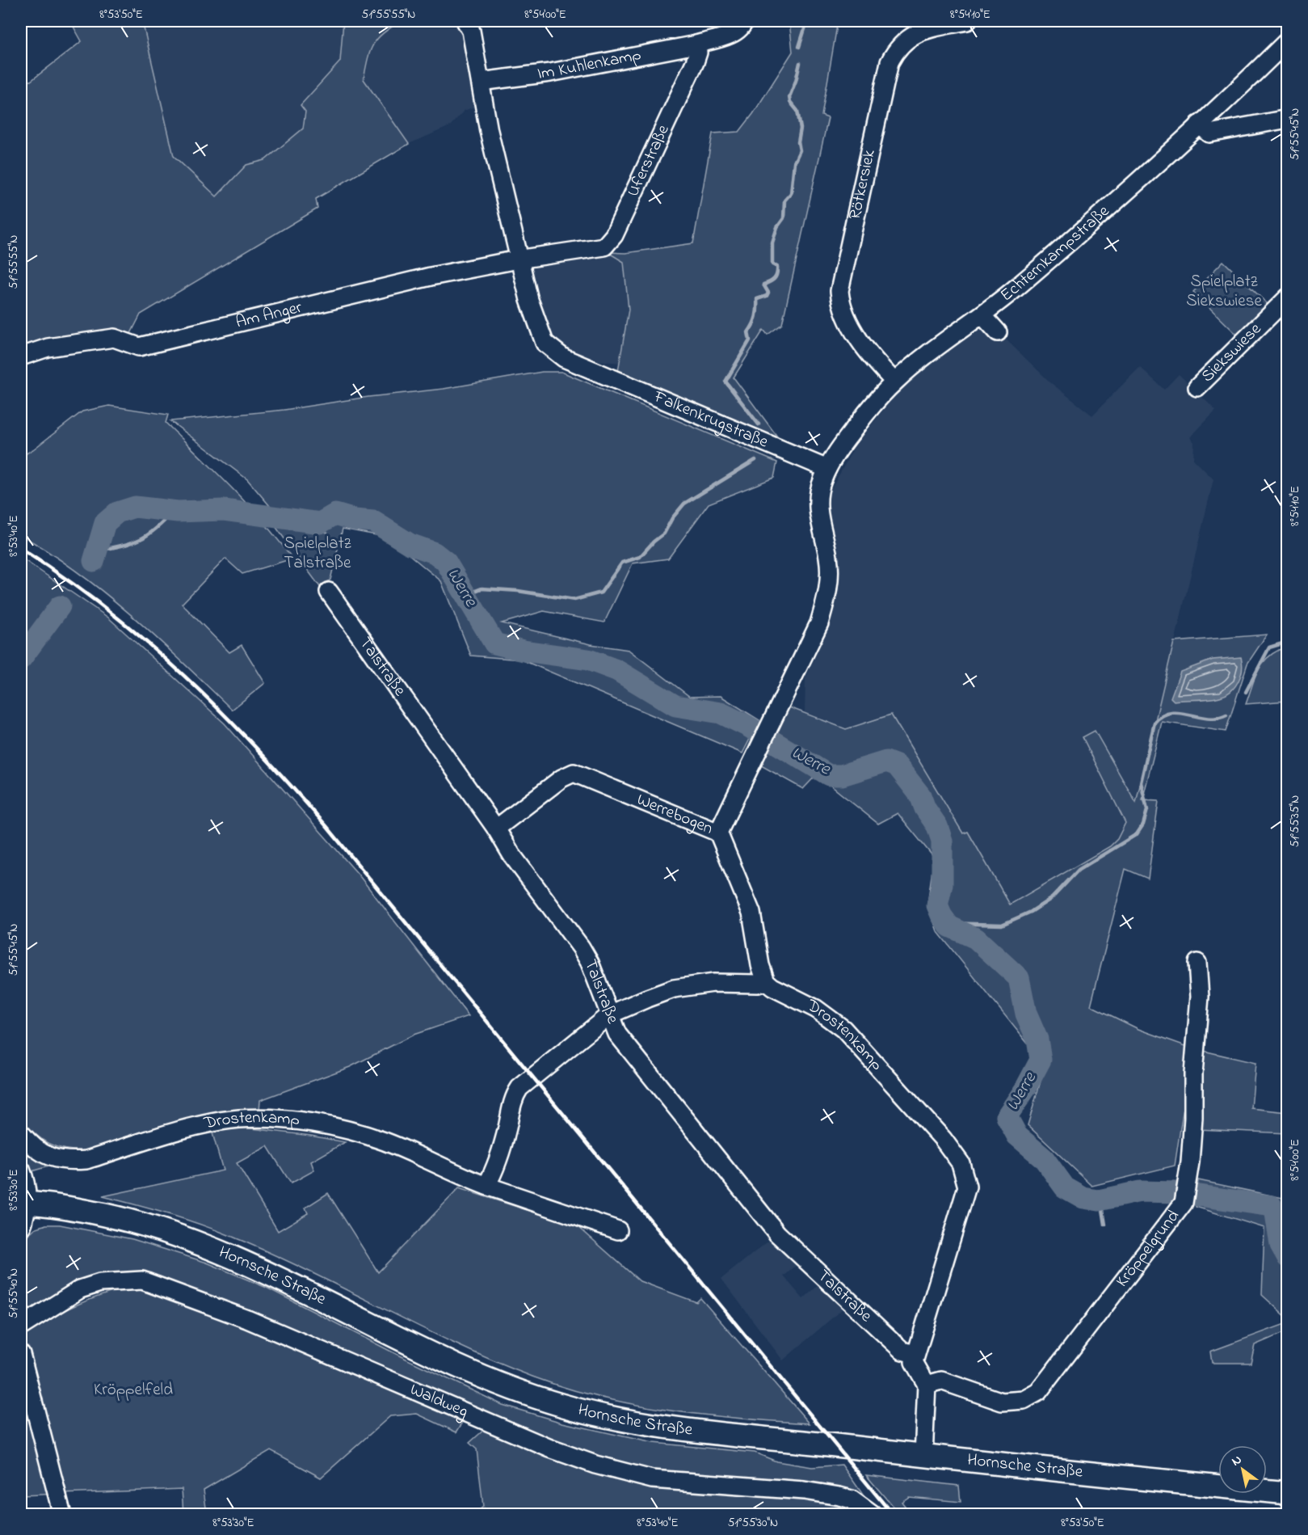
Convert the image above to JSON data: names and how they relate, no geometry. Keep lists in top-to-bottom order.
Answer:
{
  "streets": {
    "main road": ["Hornsche Straße"],
    "street": [
      "Im Kuhlenkamp",
      "Uferstraße",
      "Rötkersiek",
      "Echternkampstraße",
      "Am Anger",
      "Siekswiese",
      "Falkenkrugstraße",
      "Talstraße",
      "Werrebogen",
      "Drostenkamp",
      "Kröppelgrund",
      "Waldweg"
    ]
  },
  "crossings": [
    ["Im Kuhlenkamp", "Uferstraße"],
    ["Im Kuhlenkamp", "Falkenkrugstraße"],
    ["Uferstraße", "Am Anger"],
    ["Uferstraße", "Falkenkrugstraße"],
    ["Rötkersiek", "Echternkampstraße"],
    ["Echternkampstraße", "Falkenkrugstraße"],
    ["Am Anger", "Falkenkrugstraße"],
    ["Talstraße", "Werrebogen"],
    ["Talstraße", "Drostenkamp"],
    ["Werrebogen", "Drostenkamp"]
  ],
  "water": ["Werre"],
  "parks": ["Spielplatz Siekswiese", "Spielplatz Talstraße", "Kröppelfeld"],
  "north": "top left",
  "coordinates": [
    "8°53'50\"E",
    "51°55'55\"N",
    "8°54'00\"E",
    "8°54'10\"E",
    "51°55'45\"N",
    "8°53'40\"E",
    "51°55'35\"N",
    "8°53'30\"E",
    "51°55'40\"N",
    "51°55'30\"N"
  ]
}
